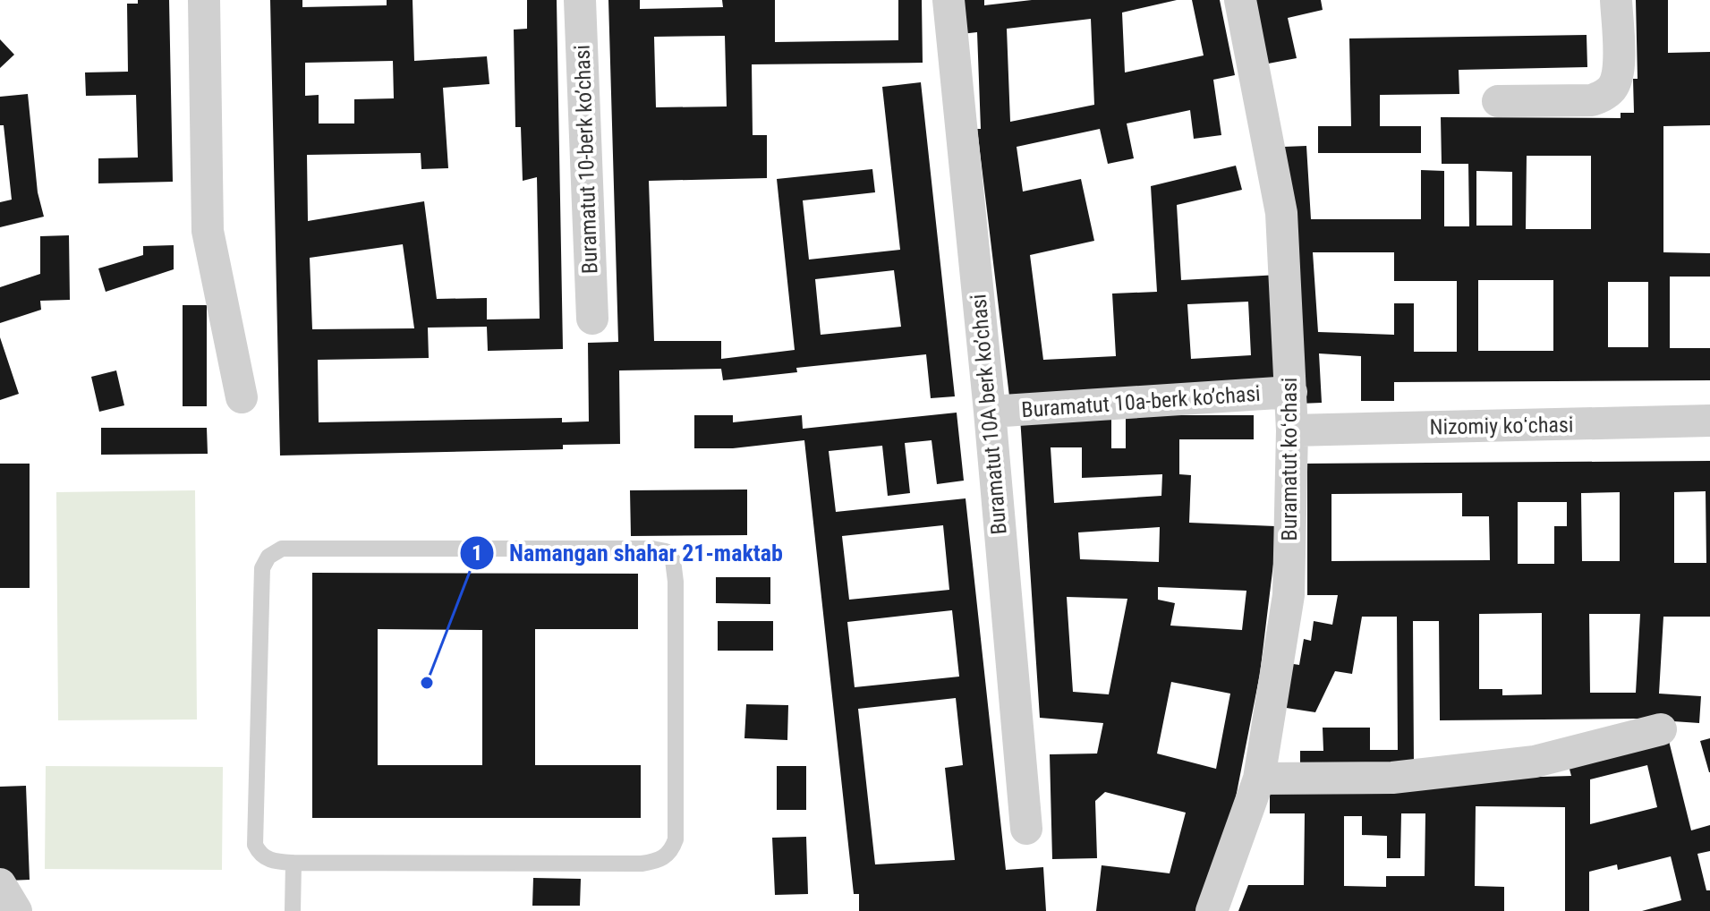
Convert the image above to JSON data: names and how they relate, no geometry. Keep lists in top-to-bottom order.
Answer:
{
  "streets": {
    "street": [
      "Buramatut 10-berk koʼchasi",
      "Buramatut 10а-berk koʼchasi",
      "Buramatut 10А berk koʼchasi",
      "Nizomiy koʻchasi",
      "Buramatut koʻchasi"
    ]
  },
  "crossings": [
    ["Buramatut 10а-berk koʼchasi", "Buramatut 10А berk koʼchasi"],
    ["Buramatut 10а-berk koʼchasi", "Buramatut koʻchasi"],
    ["Nizomiy koʻchasi", "Buramatut koʻchasi"]
  ],
  "places": ["Namangan shahar 21-maktab"]
}
